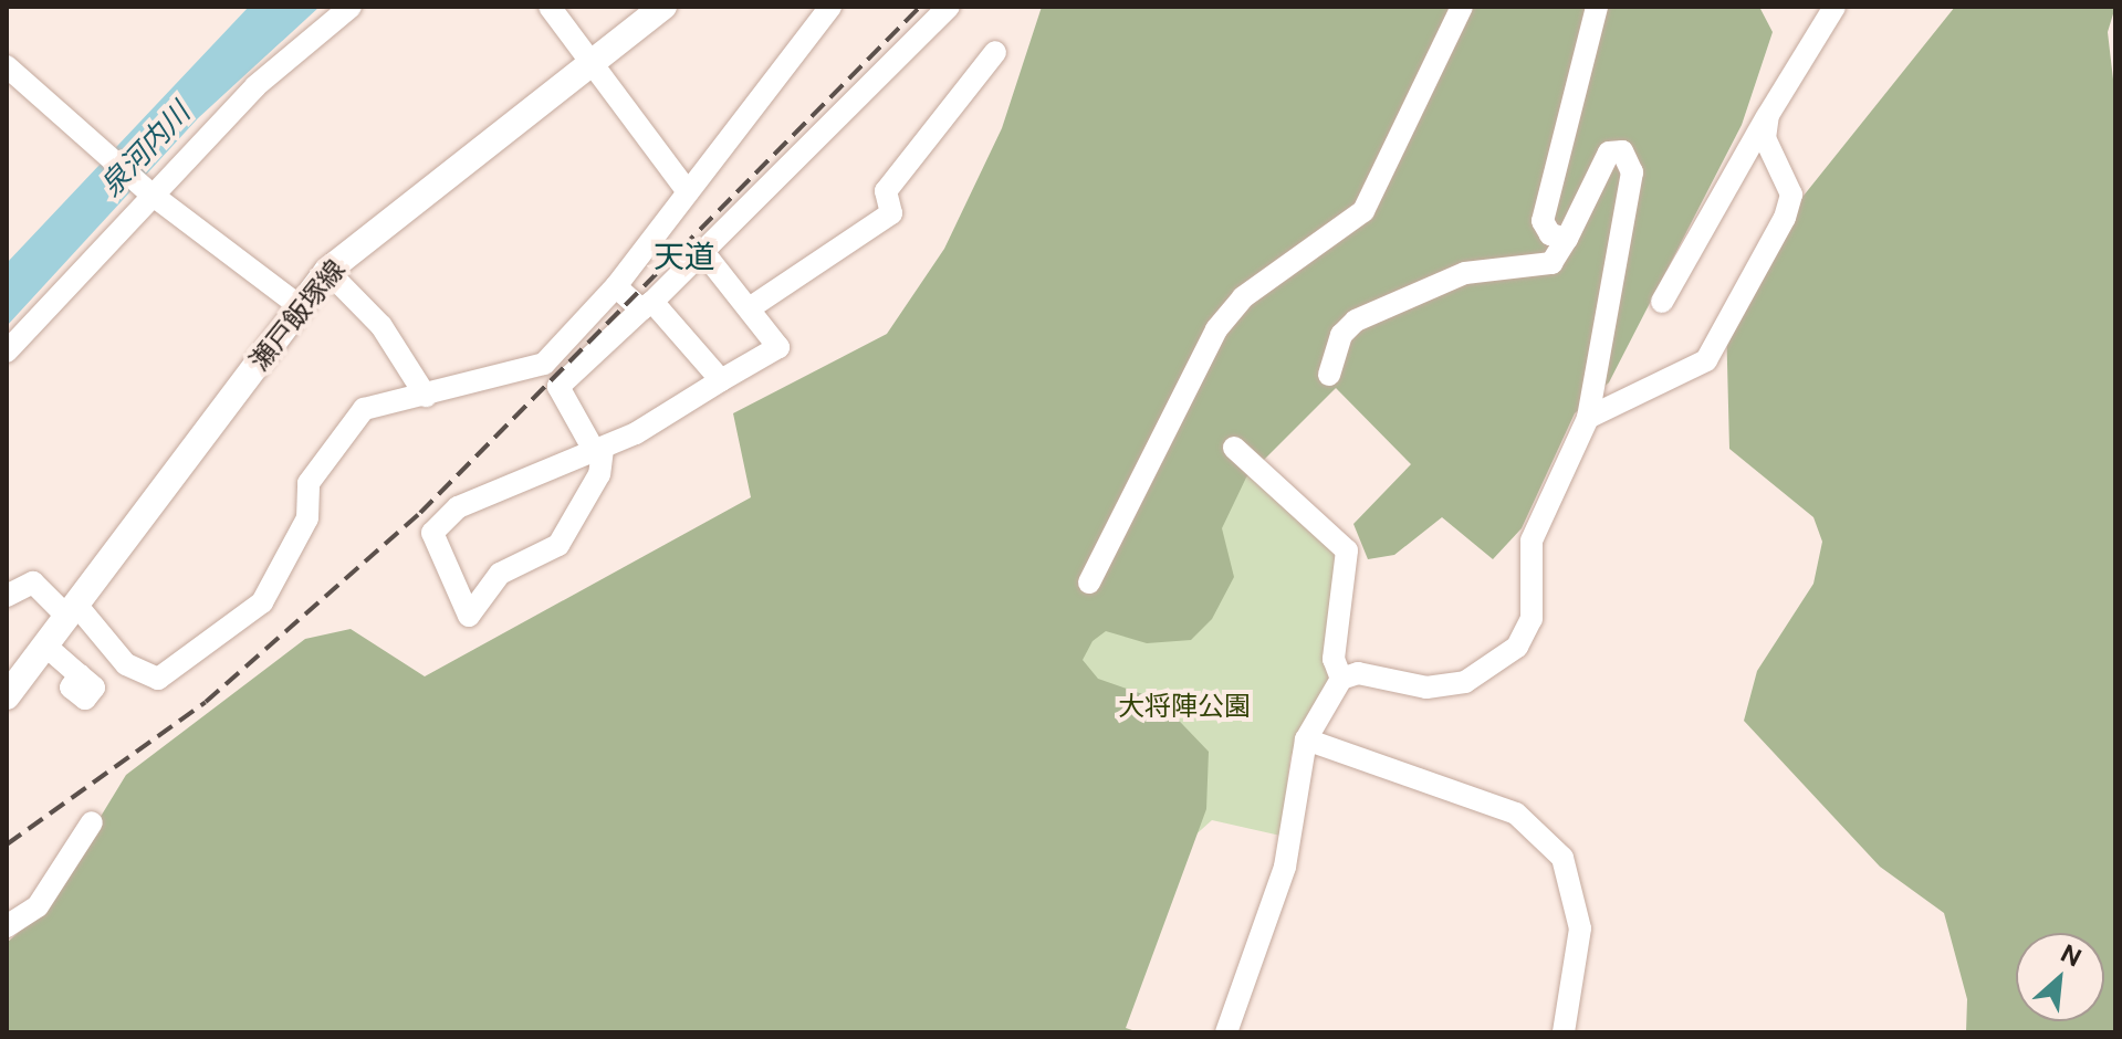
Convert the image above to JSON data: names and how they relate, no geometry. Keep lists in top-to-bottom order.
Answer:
{
  "streets": {
    "main road": ["瀬戸飯塚線"]
  },
  "districts": ["天道"],
  "water": ["泉河内川"],
  "parks": ["大将陣公園"],
  "north": "top right"
}
